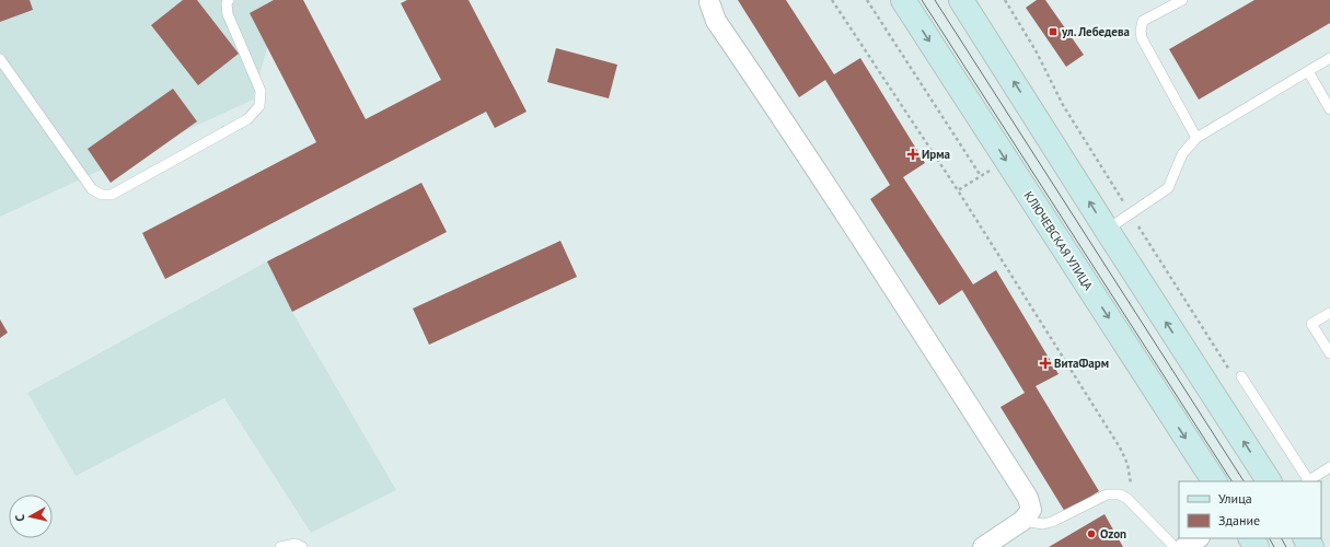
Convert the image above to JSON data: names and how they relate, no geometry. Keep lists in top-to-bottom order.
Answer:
{
  "streets": {
    "main road": ["КЛЮЧЕВСКАЯ УЛИЦА"]
  },
  "places": {
    "transit": ["ул. Лебедева"],
    "health": ["Ирма", "ВитаФарм"],
    "other": ["Ozon"]
  },
  "legend": ["Улица", "Здание"],
  "north": "left"
}
